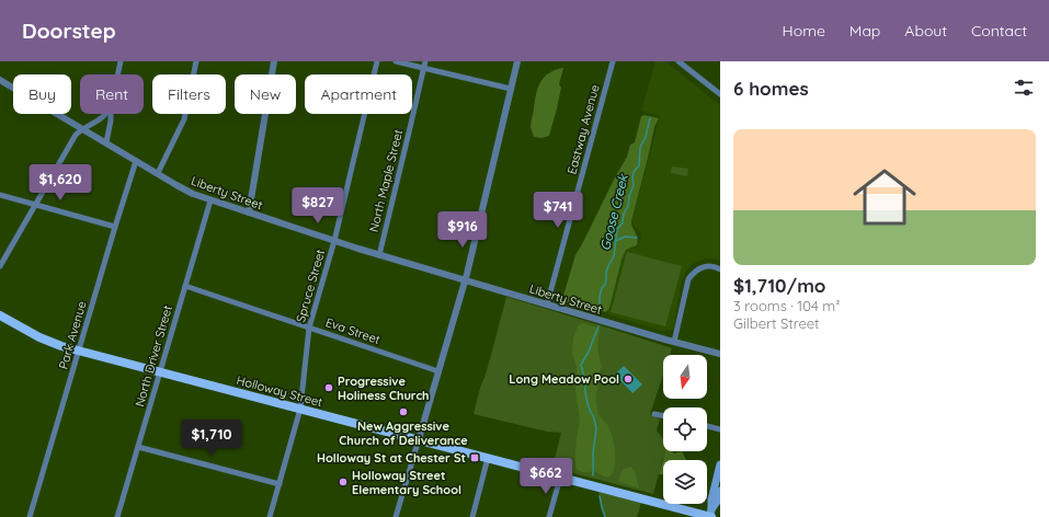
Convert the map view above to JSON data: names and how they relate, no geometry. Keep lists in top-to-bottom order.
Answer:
{
  "streets": {
    "main road": ["Holloway Street"],
    "street": [
      "Eastway Avenue",
      "North Maple Street",
      "Liberty Street",
      "Spruce Street",
      "Eva Street",
      "Park Avenue",
      "North Driver Street"
    ]
  },
  "crossings": [
    ["Eastway Avenue", "Liberty Street"],
    ["North Maple Street", "Liberty Street"],
    ["Liberty Street", "Spruce Street"],
    ["Liberty Street", "Park Avenue"],
    ["Liberty Street", "North Driver Street"],
    ["Spruce Street", "Eva Street"],
    ["Spruce Street", "Holloway Street"],
    ["Eva Street", "North Driver Street"],
    ["Park Avenue", "Holloway Street"],
    ["North Driver Street", "Holloway Street"]
  ],
  "water": ["Goose Creek"],
  "places": {
    "other": [
      "Long Meadow Pool",
      "Progressive Holiness Church",
      "New Aggressive Church of Deliverance",
      "Holloway Street Elementary School"
    ],
    "transit": ["Holloway St at Chester St"]
  },
  "north": "bottom",
  "page": {
    "header": "Doorstep",
    "nav": [
      "Home",
      "Map",
      "About",
      "Contact"
    ],
    "heading": "6 homes",
    "chip": [
      "Buy",
      "Rent",
      "Filters",
      "New",
      "Apartment"
    ],
    "list": [
      {
        "name": "$1,710/mo",
        "note": "3 rooms · 104 m² · Gilbert Street"
      }
    ],
    "price": [
      "$1,620",
      "$827",
      "$741",
      "$916",
      "$1,710",
      "$662"
    ]
  }
}
